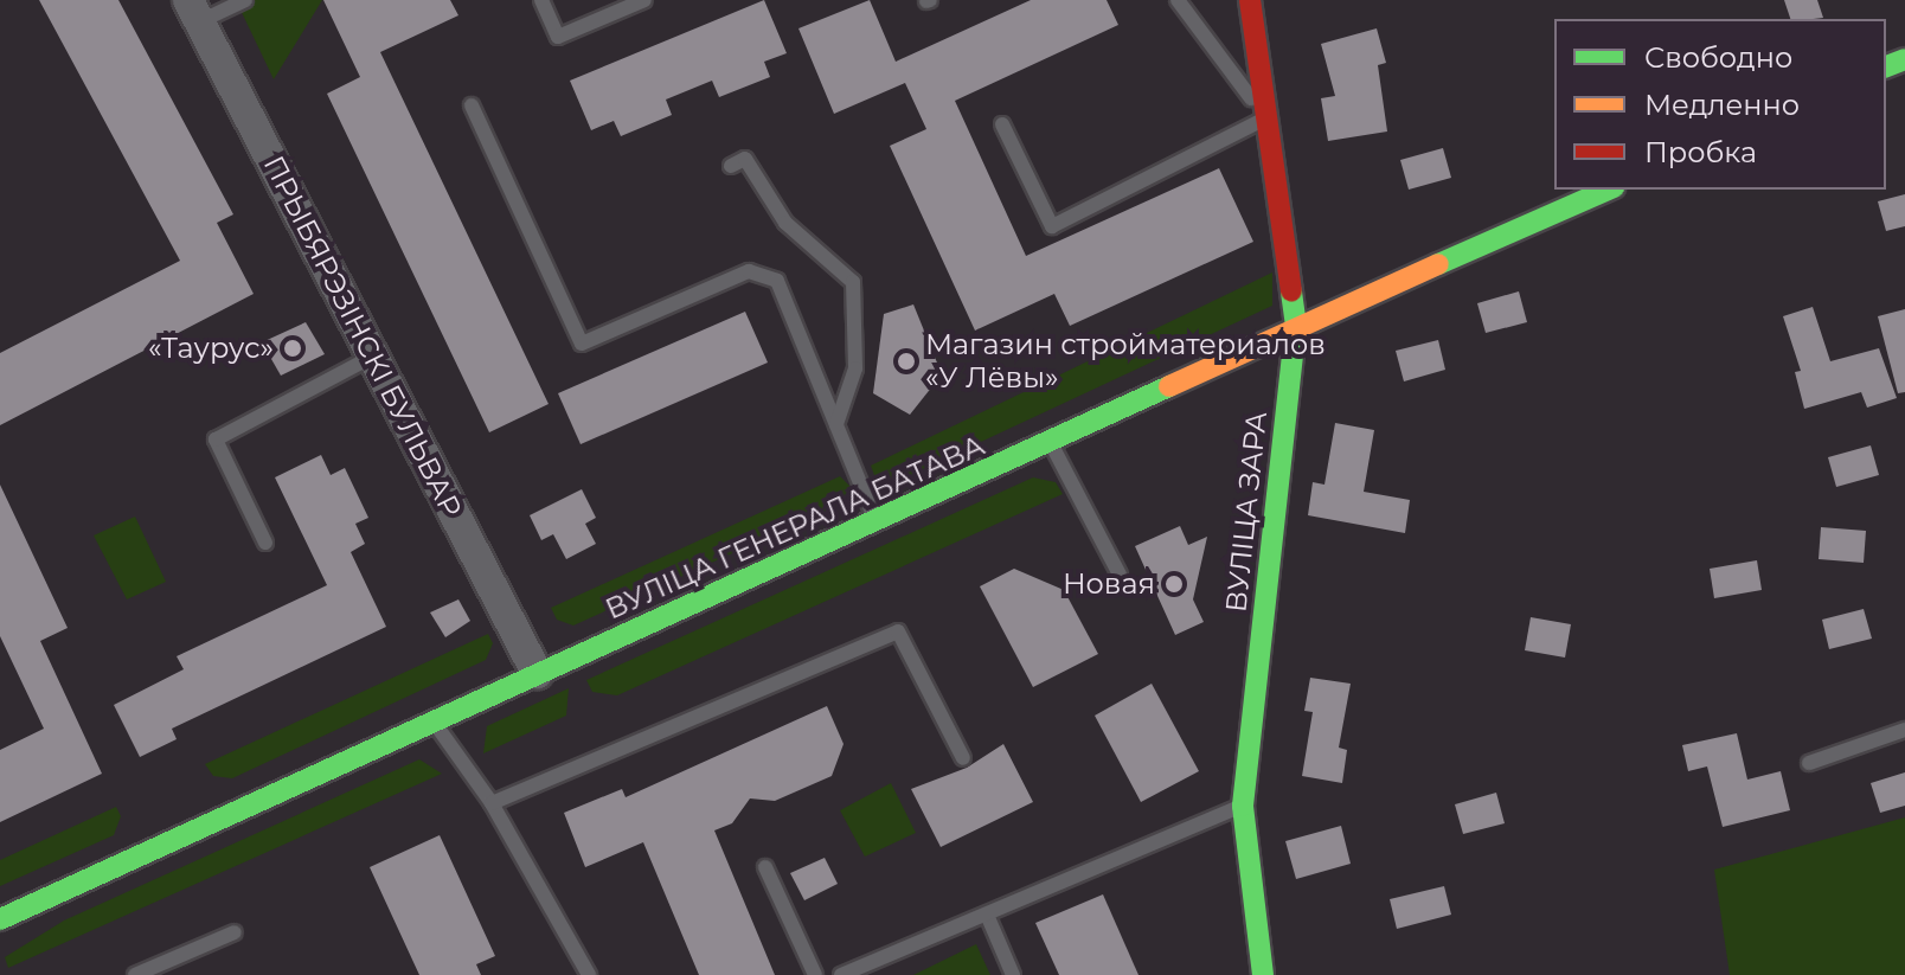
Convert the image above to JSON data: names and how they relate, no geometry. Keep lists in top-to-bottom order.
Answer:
{
  "streets": {
    "street": ["ПРЫБЯРЭЗІНСКІ БУЛЬВАР", "ВУЛІЦА ЗАРА", "ВУЛІЦА ГЕНЕРАЛА БАТАВА"]
  },
  "crossings": [
    ["ПРЫБЯРЭЗІНСКІ БУЛЬВАР", "ВУЛІЦА ГЕНЕРАЛА БАТАВА"],
    ["ВУЛІЦА ЗАРА", "ВУЛІЦА ГЕНЕРАЛА БАТАВА"]
  ],
  "places": ["«Таурус»", "Магазин стройматериалов «У Лёвы»", "Новая"],
  "legend": ["Свободно", "Медленно", "Пробка"]
}
